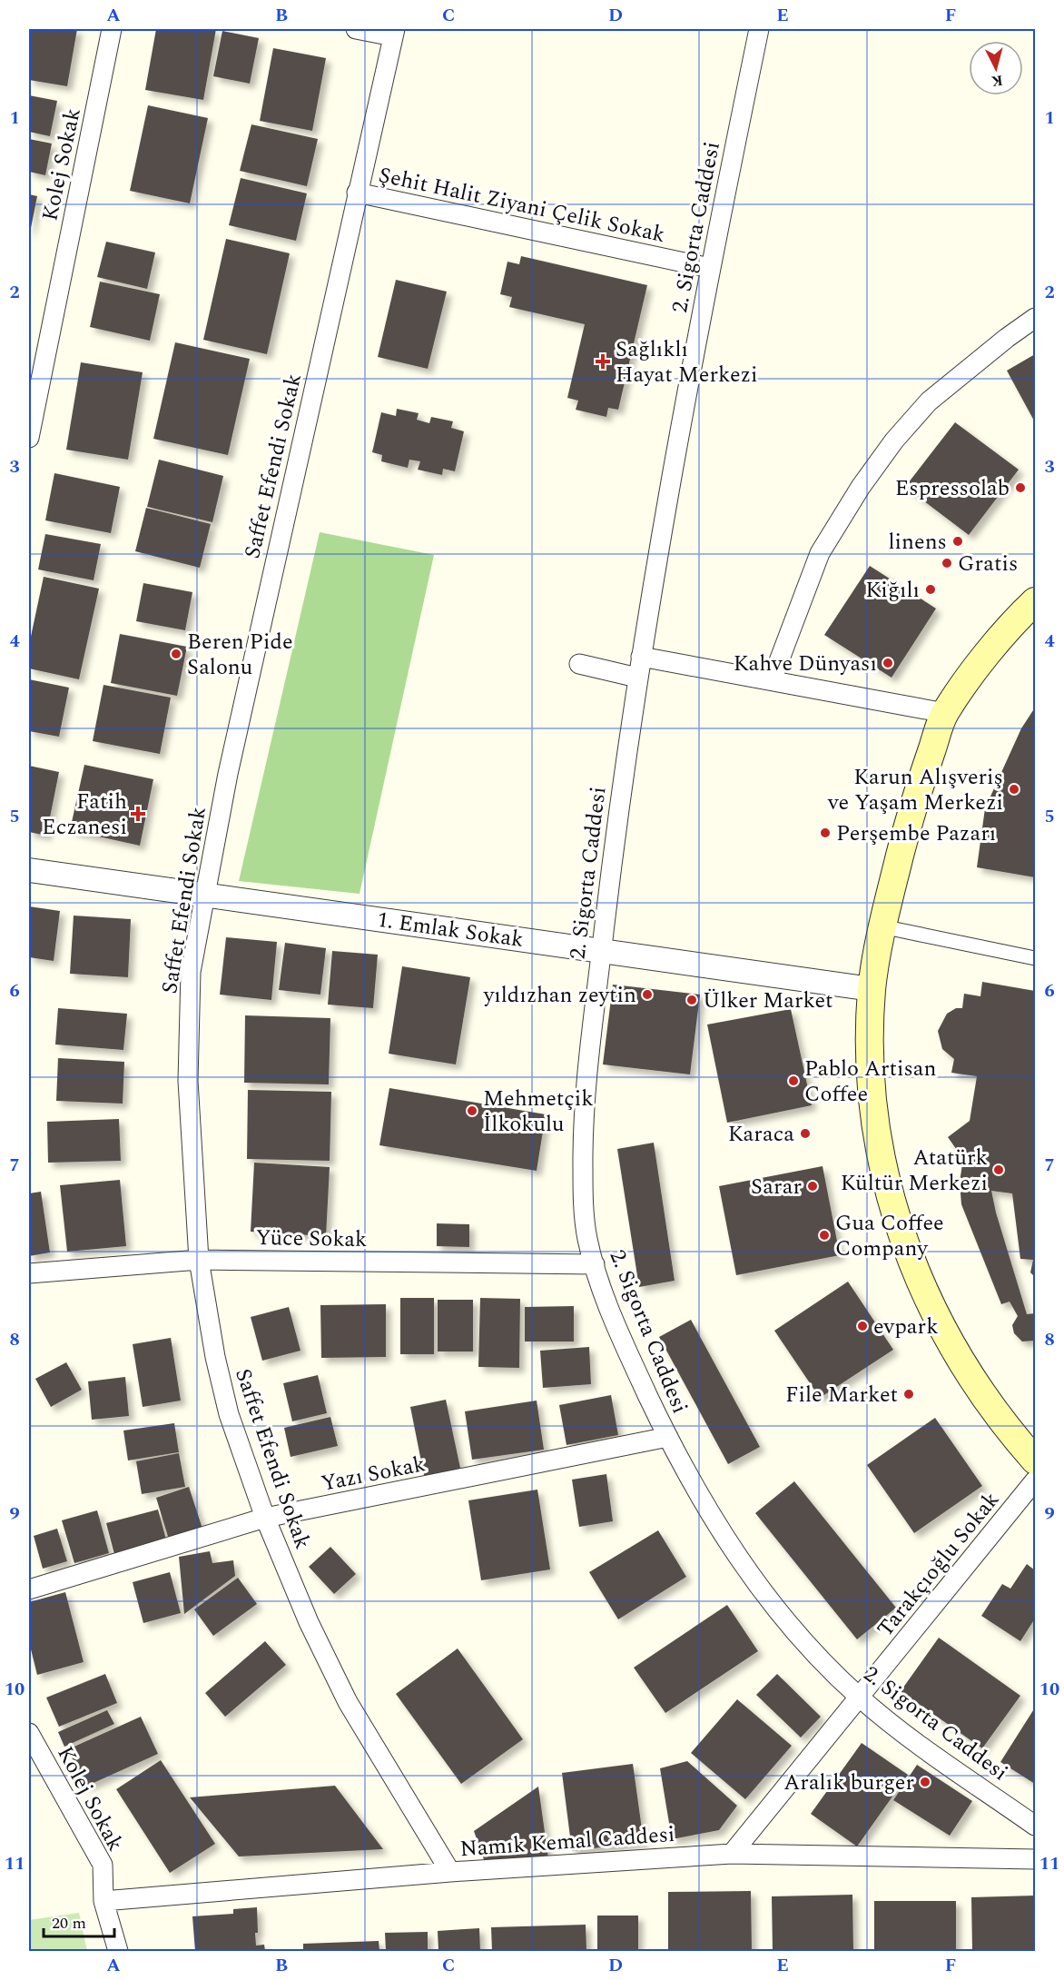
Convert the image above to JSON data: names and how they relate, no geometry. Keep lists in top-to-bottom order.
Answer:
{
  "streets": {
    "street": [
      "Kolej Sokak",
      "Şehit Halit Ziyani Çelik Sokak",
      "2. Sigorta Caddesi",
      "Saffet Efendi Sokak",
      "1. Emlak Sokak",
      "Yüce Sokak",
      "Yazı Sokak",
      "Tarakçıoğlu Sokak",
      "Namık Kemal Caddesi"
    ]
  },
  "crossings": [
    ["Kolej Sokak", "Namık Kemal Caddesi"],
    ["Şehit Halit Ziyani Çelik Sokak", "2. Sigorta Caddesi"],
    ["Şehit Halit Ziyani Çelik Sokak", "Saffet Efendi Sokak"],
    ["2. Sigorta Caddesi", "1. Emlak Sokak"],
    ["2. Sigorta Caddesi", "Yüce Sokak"],
    ["2. Sigorta Caddesi", "Yazı Sokak"],
    ["2. Sigorta Caddesi", "Tarakçıoğlu Sokak"],
    ["Saffet Efendi Sokak", "1. Emlak Sokak"],
    ["Saffet Efendi Sokak", "Yüce Sokak"],
    ["Saffet Efendi Sokak", "Yazı Sokak"],
    ["Saffet Efendi Sokak", "Namık Kemal Caddesi"],
    ["Tarakçıoğlu Sokak", "Namık Kemal Caddesi"]
  ],
  "places": {
    "health": ["Sağlıklı Hayat Merkezi", "Fatih Eczanesi"],
    "other": [
      "Espressolab",
      "linens",
      "Gratis",
      "Kiğılı",
      "Beren Pide Salonu",
      "Kahve Dünyası",
      "Karun Alışveriş ve Yaşam Merkezi",
      "Perşembe Pazarı",
      "yıldızhan zeytin",
      "Ülker Market",
      "Pablo Artisan Coffee",
      "Mehmetçik İlkokulu",
      "Karaca",
      "Atatürk Kültür Merkezi",
      "Sarar",
      "Gua Coffee Company",
      "evpark",
      "File Market",
      "Aralık burger"
    ]
  },
  "scale_bar": "20 m",
  "north": "bottom",
  "grid": {
    "columns": [
      "A",
      "B",
      "C",
      "D",
      "E",
      "F"
    ],
    "rows": [
      "1",
      "2",
      "3",
      "4",
      "5",
      "6",
      "7",
      "8",
      "9",
      "10",
      "11"
    ]
  }
}
